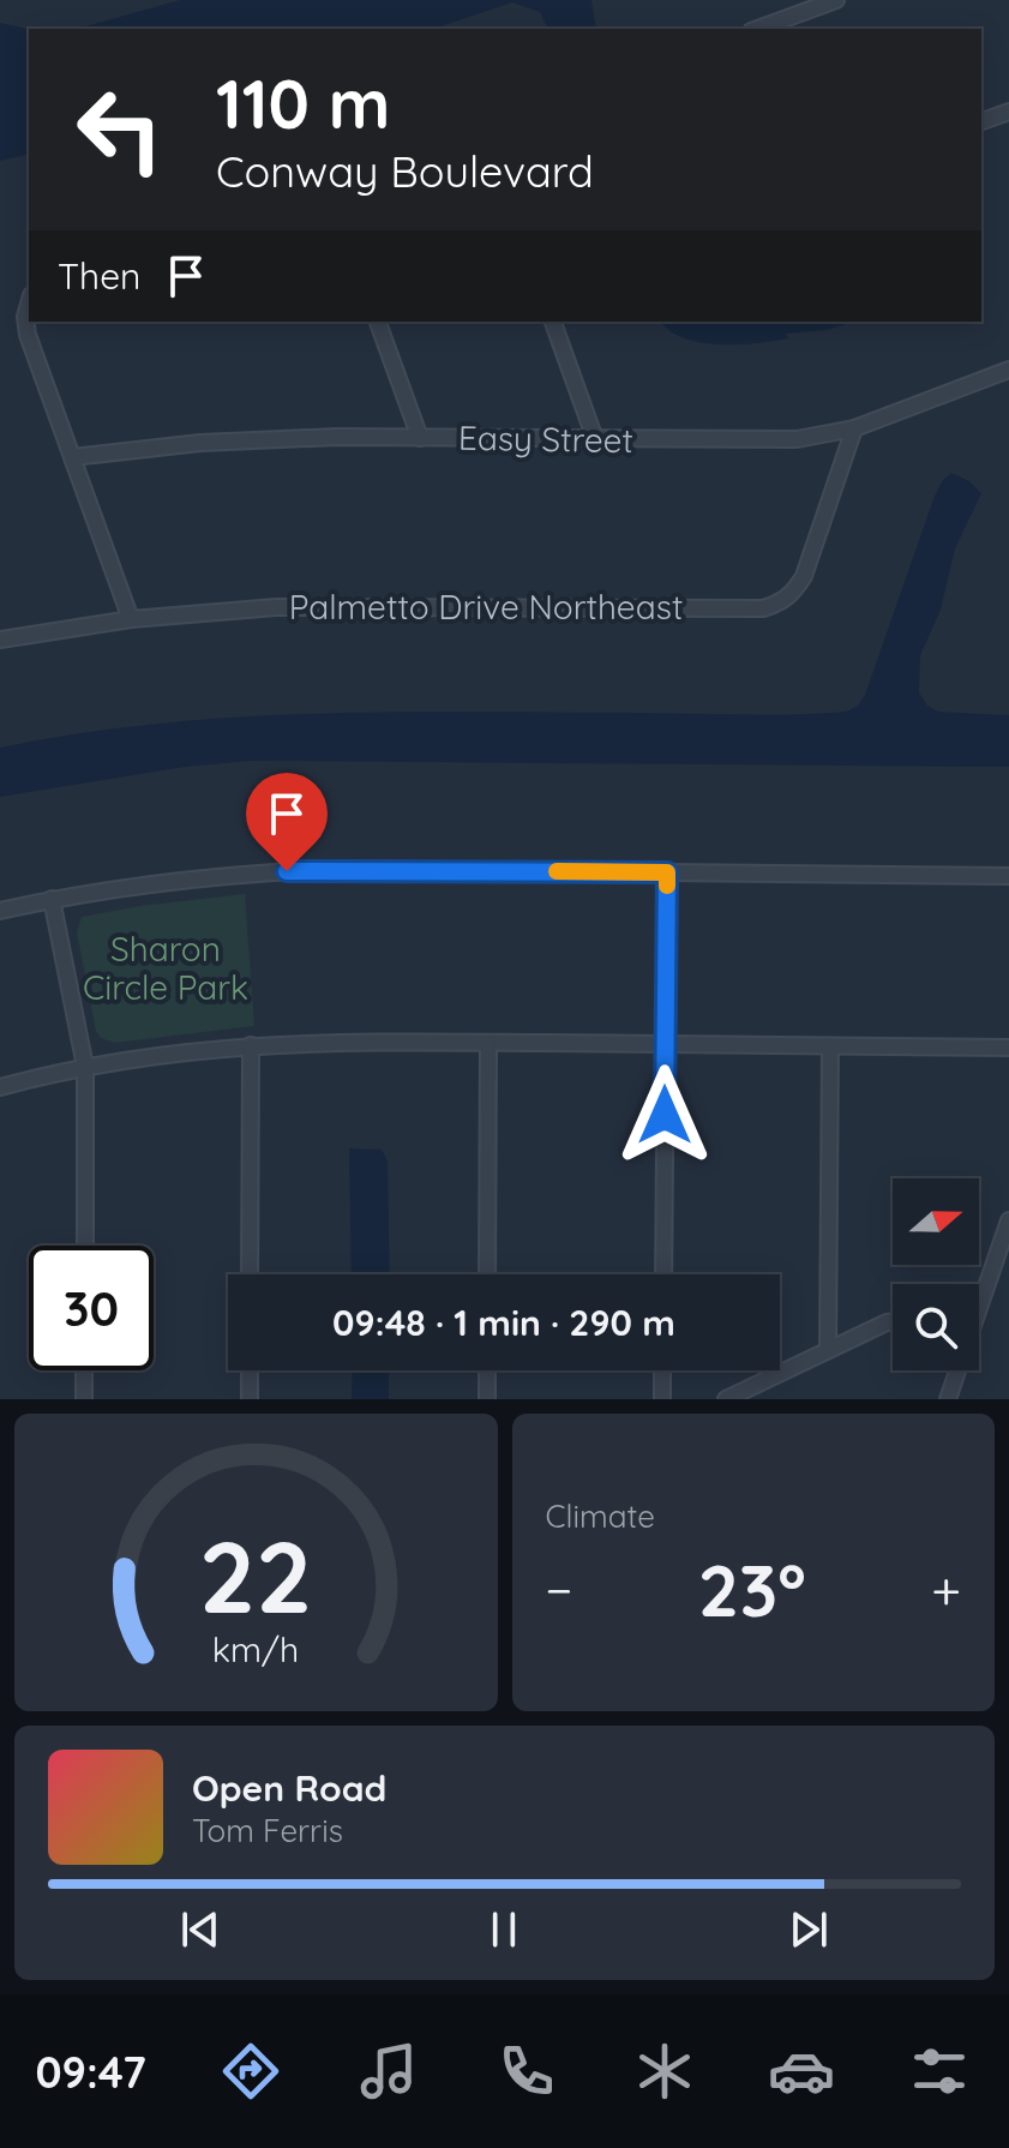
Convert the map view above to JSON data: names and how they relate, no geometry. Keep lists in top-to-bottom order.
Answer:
{
  "streets": {
    "street": ["Easy Street", "Palmetto Drive Northeast"]
  },
  "crossings": [
    ["Easy Street", "Palmetto Drive Northeast"]
  ],
  "parks": ["Sharon Circle Park"],
  "north": "right",
  "page": {
    "turn": ["110 m", "Conway Boulevard"],
    "then": "Then",
    "limit": "30",
    "trip": "09:48 · 1 min · 290 m",
    "tile": "Climate",
    "heat": ["−", "23°", "+"],
    "song": ["Open Road", "Tom Ferris"],
    "tabs": "09:47",
    "gauge": ["22", "km/h"]
  }
}
